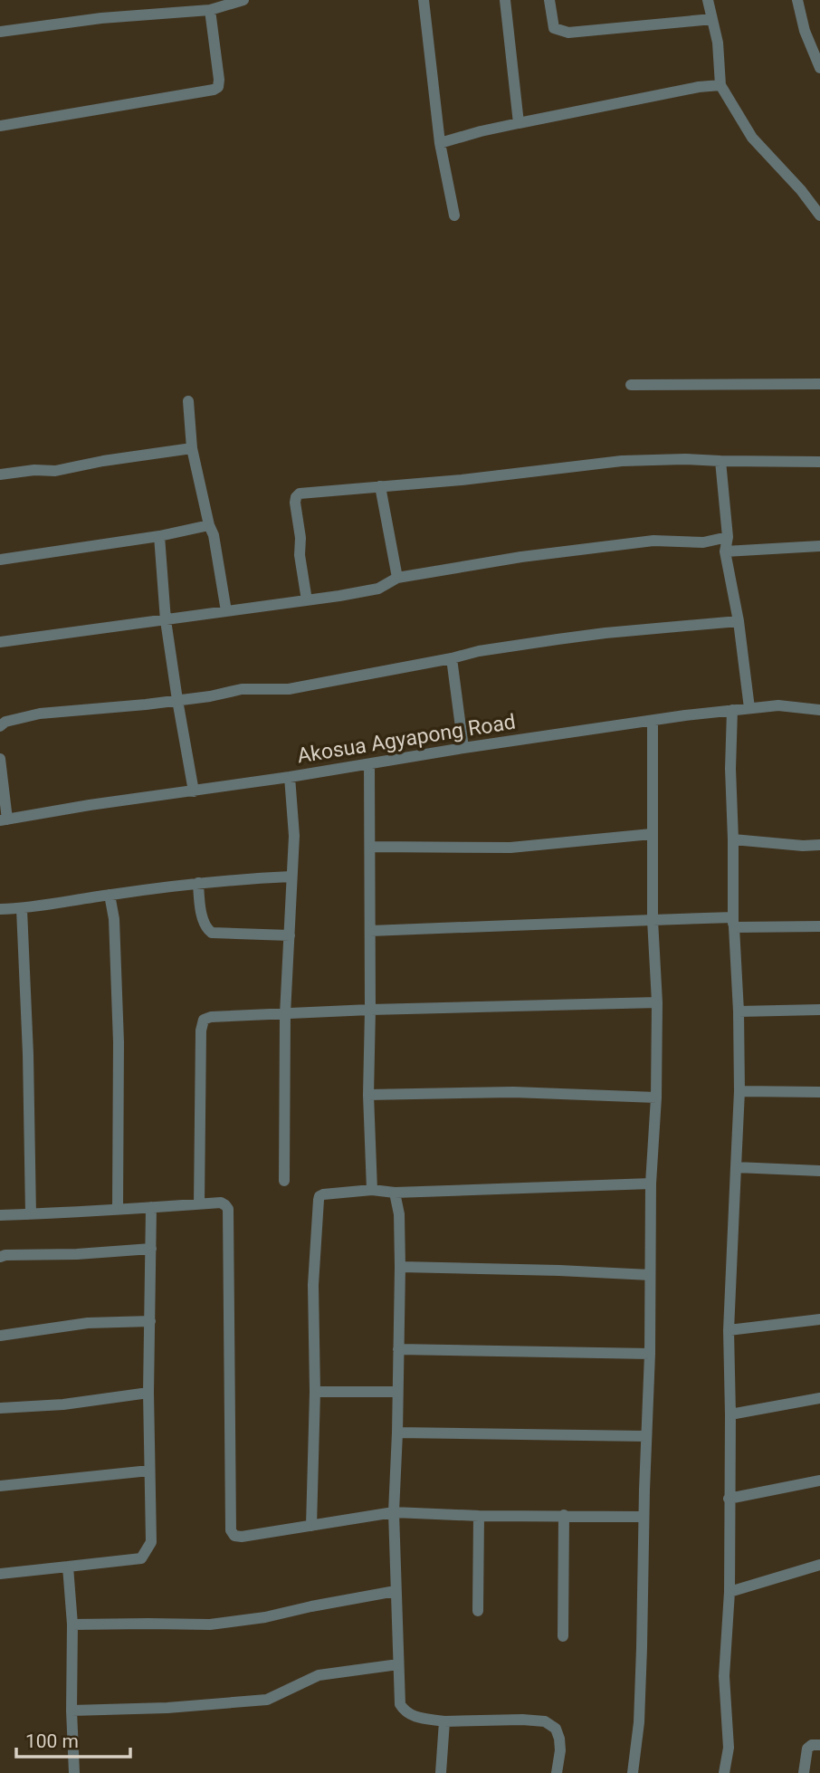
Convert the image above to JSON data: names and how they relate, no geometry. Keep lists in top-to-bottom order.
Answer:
{
  "streets": {
    "street": ["Akosua Agyapong Road"]
  },
  "scale_bar": "100 m"
}
